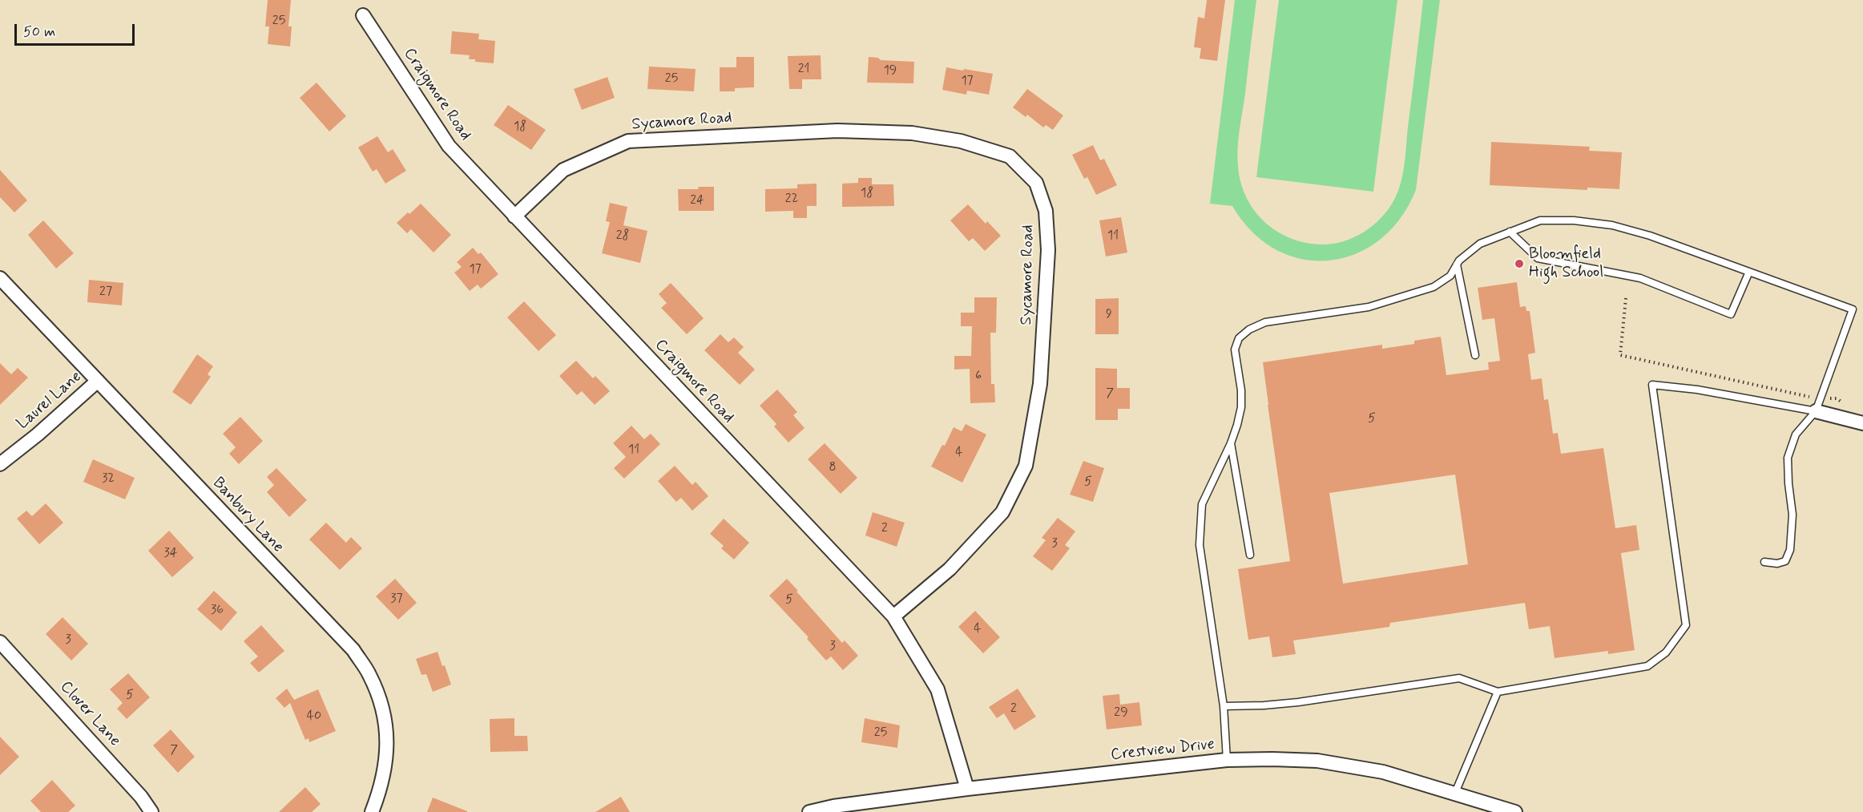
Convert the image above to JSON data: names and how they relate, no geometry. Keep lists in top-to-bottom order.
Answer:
{
  "streets": {
    "street": [
      "Craigmore Road",
      "Sycamore Road",
      "Laurel Lane",
      "Banbury Lane",
      "Clover Lane",
      "Crestview Drive"
    ]
  },
  "crossings": [
    ["Craigmore Road", "Sycamore Road"],
    ["Craigmore Road", "Crestview Drive"],
    ["Laurel Lane", "Banbury Lane"]
  ],
  "places": ["Bloomfield High School"],
  "house_numbers": [
    "25",
    "21",
    "19",
    "25",
    "17",
    "18",
    "18",
    "22",
    "24",
    "28",
    "11",
    "17",
    "27",
    "9",
    "6",
    "7",
    "5",
    "11",
    "4",
    "8",
    "32",
    "5",
    "2",
    "3",
    "34",
    "37",
    "5",
    "36",
    "4",
    "3",
    "3",
    "5",
    "2",
    "29",
    "40",
    "25",
    "7"
  ],
  "scale_bar": "50 m"
}
